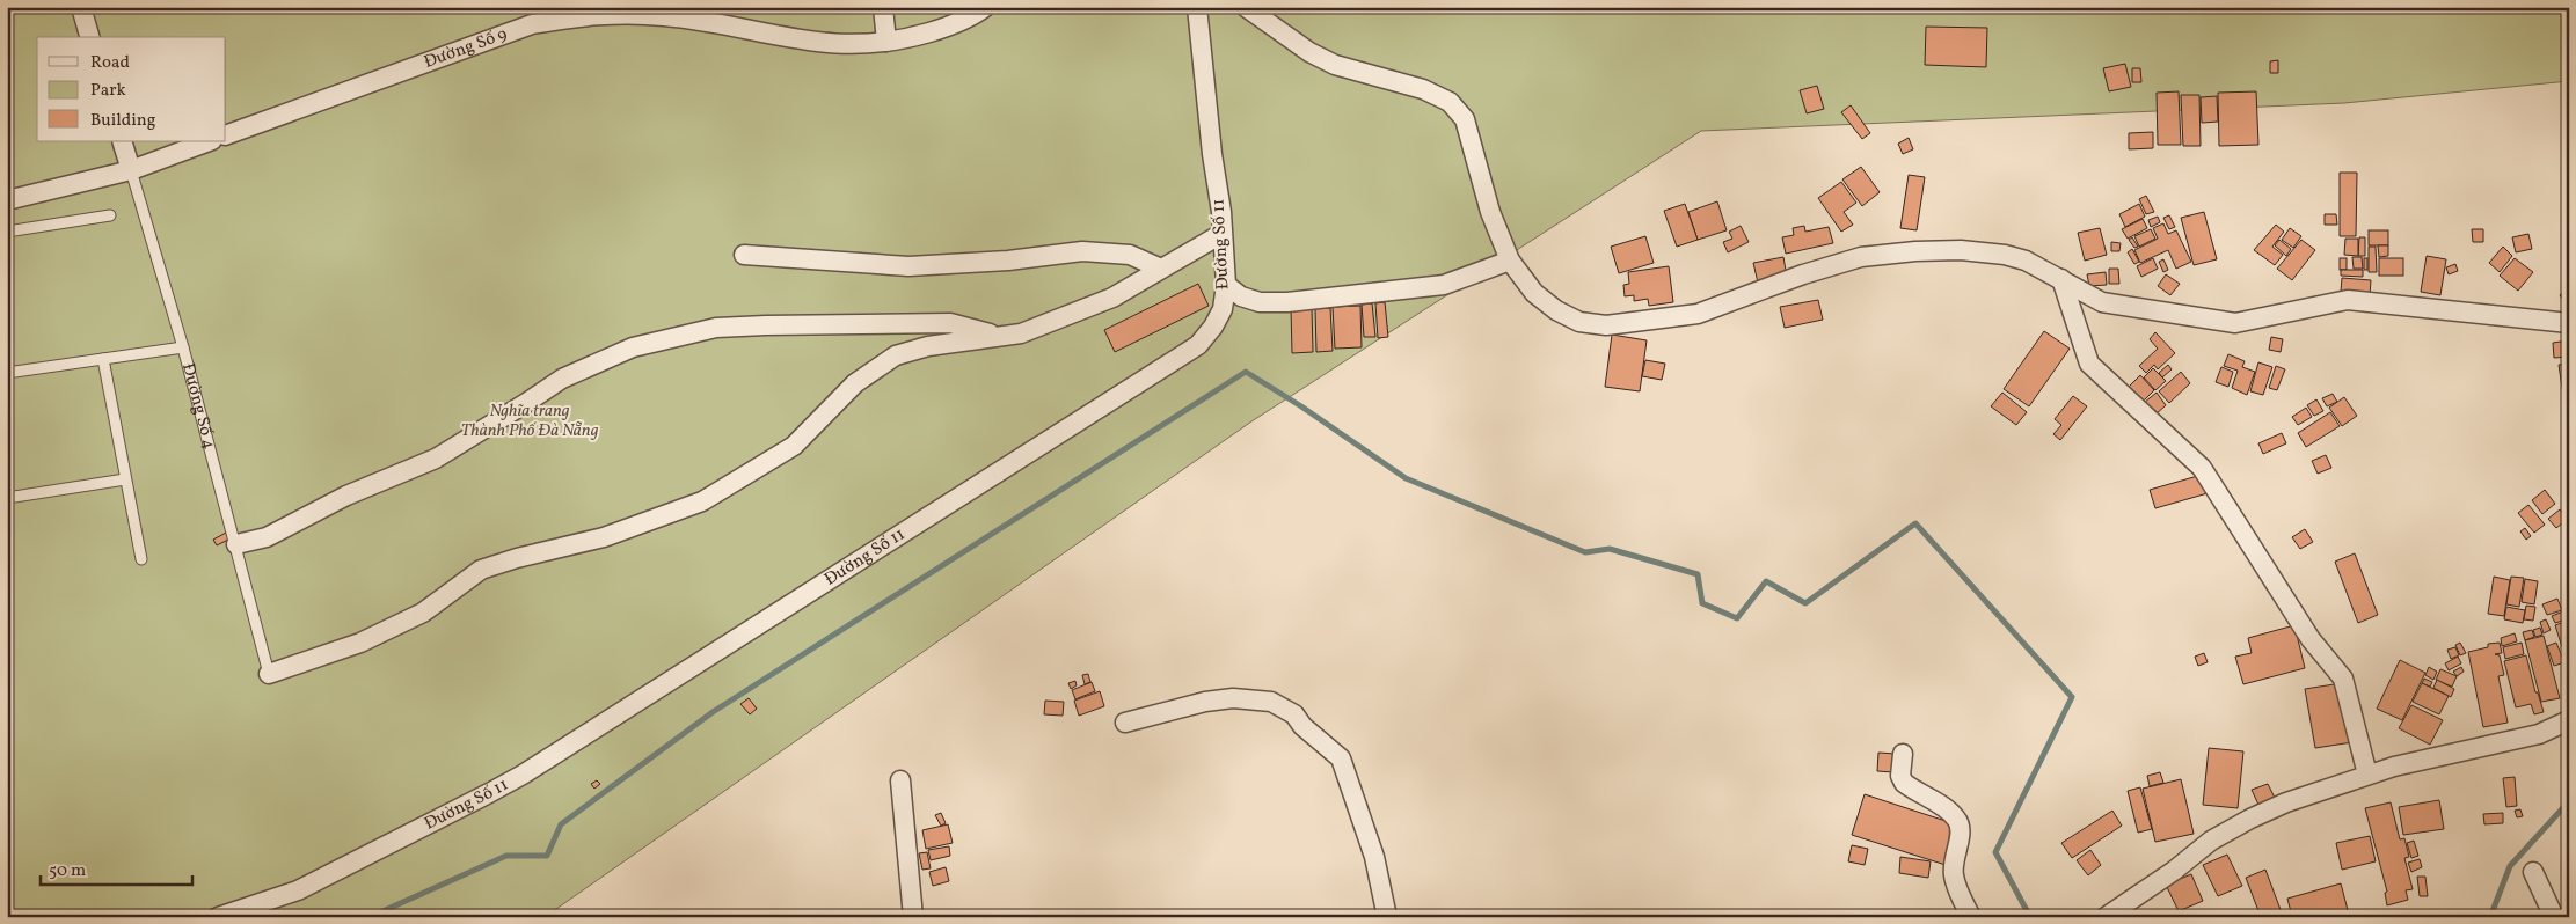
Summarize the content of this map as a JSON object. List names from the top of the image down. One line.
{"streets":{"street":["Đường Số 9","Đường Số 11","Đường Số 4"]},"parks":["Nghĩa trang Thành Phố Đà Nẵng"],"legend":["Road","Park","Building"],"scale_bar":"50 m"}
